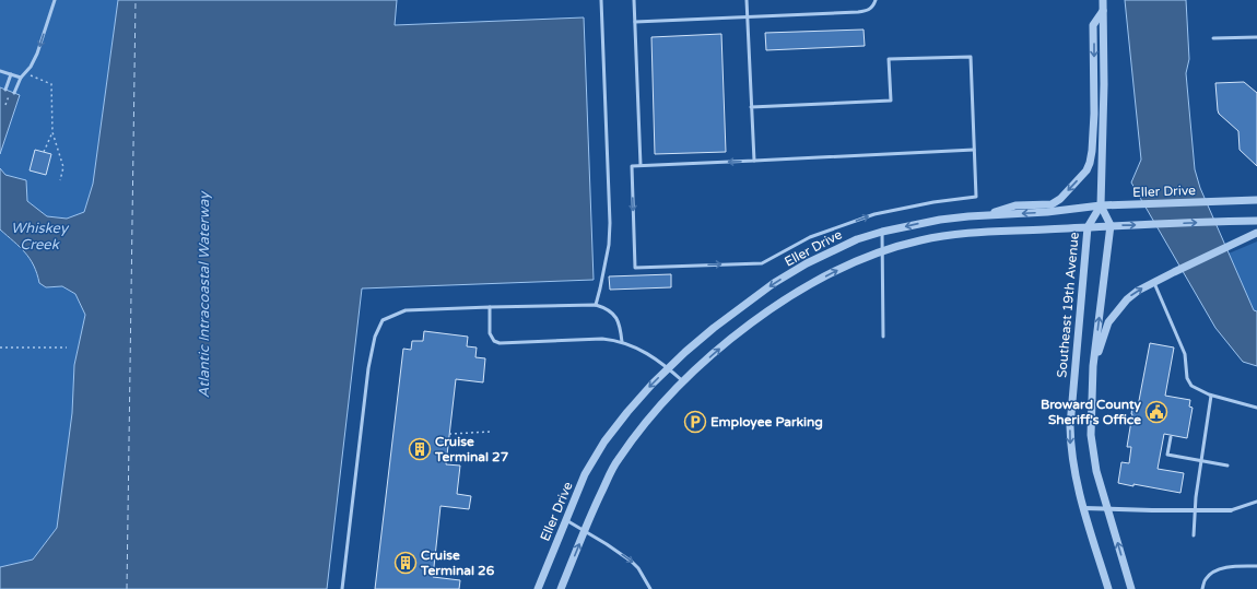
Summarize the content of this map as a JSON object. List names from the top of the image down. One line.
{"streets":{"street":["Eller Drive","Southeast 19th Avenue"]},"crossings":[["Eller Drive","Southeast 19th Avenue"]],"water":["Whiskey Creek","Atlantic Intracoastal Waterway"],"places":{"public building":["Broward County Sheriff's Office"],"parking":["Employee Parking"],"building":["Cruise Terminal 27","Cruise Terminal 26"]}}
